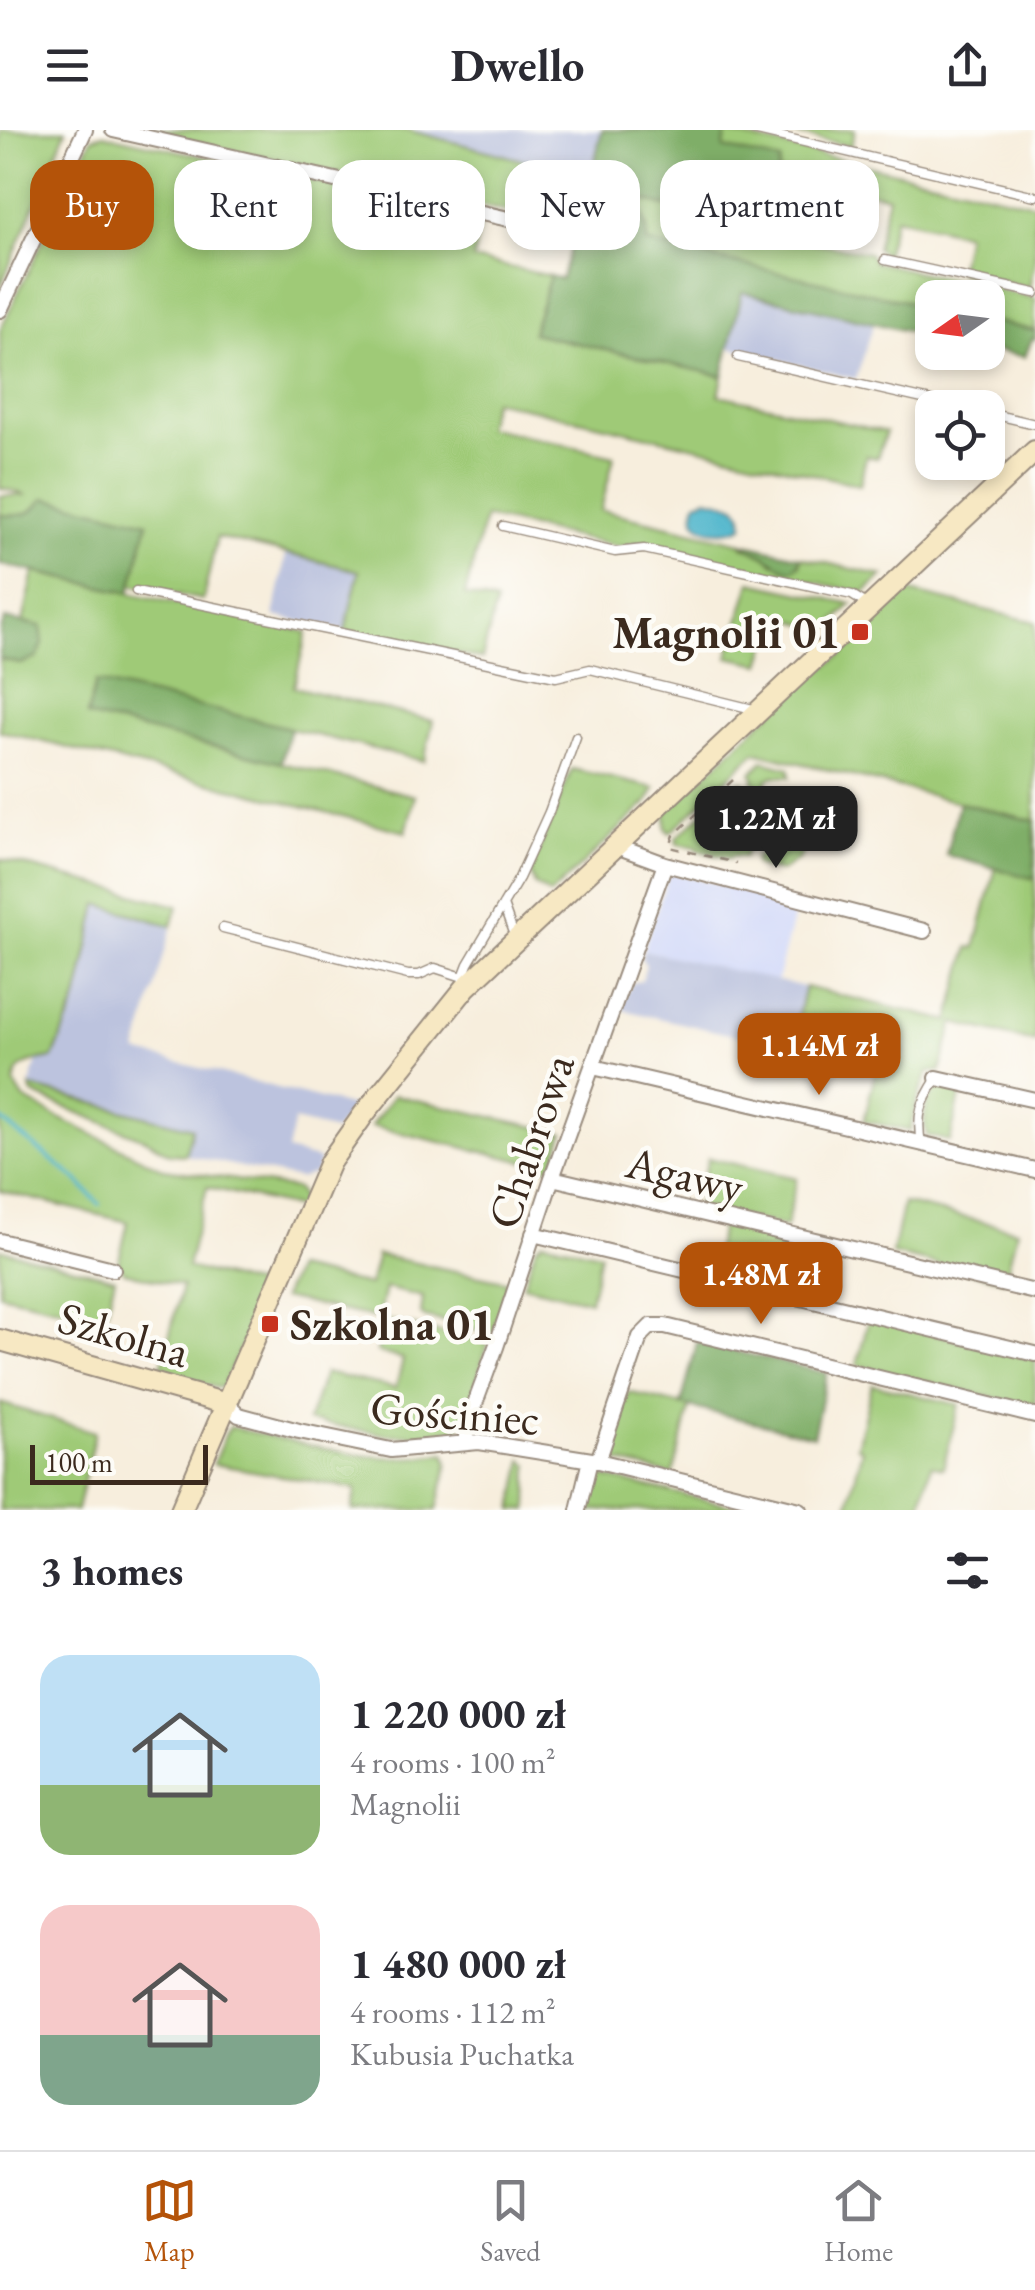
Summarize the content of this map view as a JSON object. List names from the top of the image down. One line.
{"streets":{"street":["Chabrowa","Agawy","Szkolna","Gościniec"]},"crossings":[["Chabrowa","Agawy"],["Chabrowa","Gościniec"],["Szkolna","Gościniec"]],"places":{"transit":["Magnolii 01","Szkolna 01"]},"scale_bar":"100 m","north":"left","page":{"header":"Dwello","chip":["Buy","Rent","Filters","New","Apartment"],"price":["1.22M zł","1.14M zł","1.48M zł"],"scale":"100 m","heading":"3 homes","list":[{"name":"1 220 000 zł","note":"4 rooms · 100 m² · Magnolii"},{"name":"1 480 000 zł","note":"4 rooms · 112 m² · Kubusia Puchatka"}],"tabs":["Map","Saved","Home"]}}
